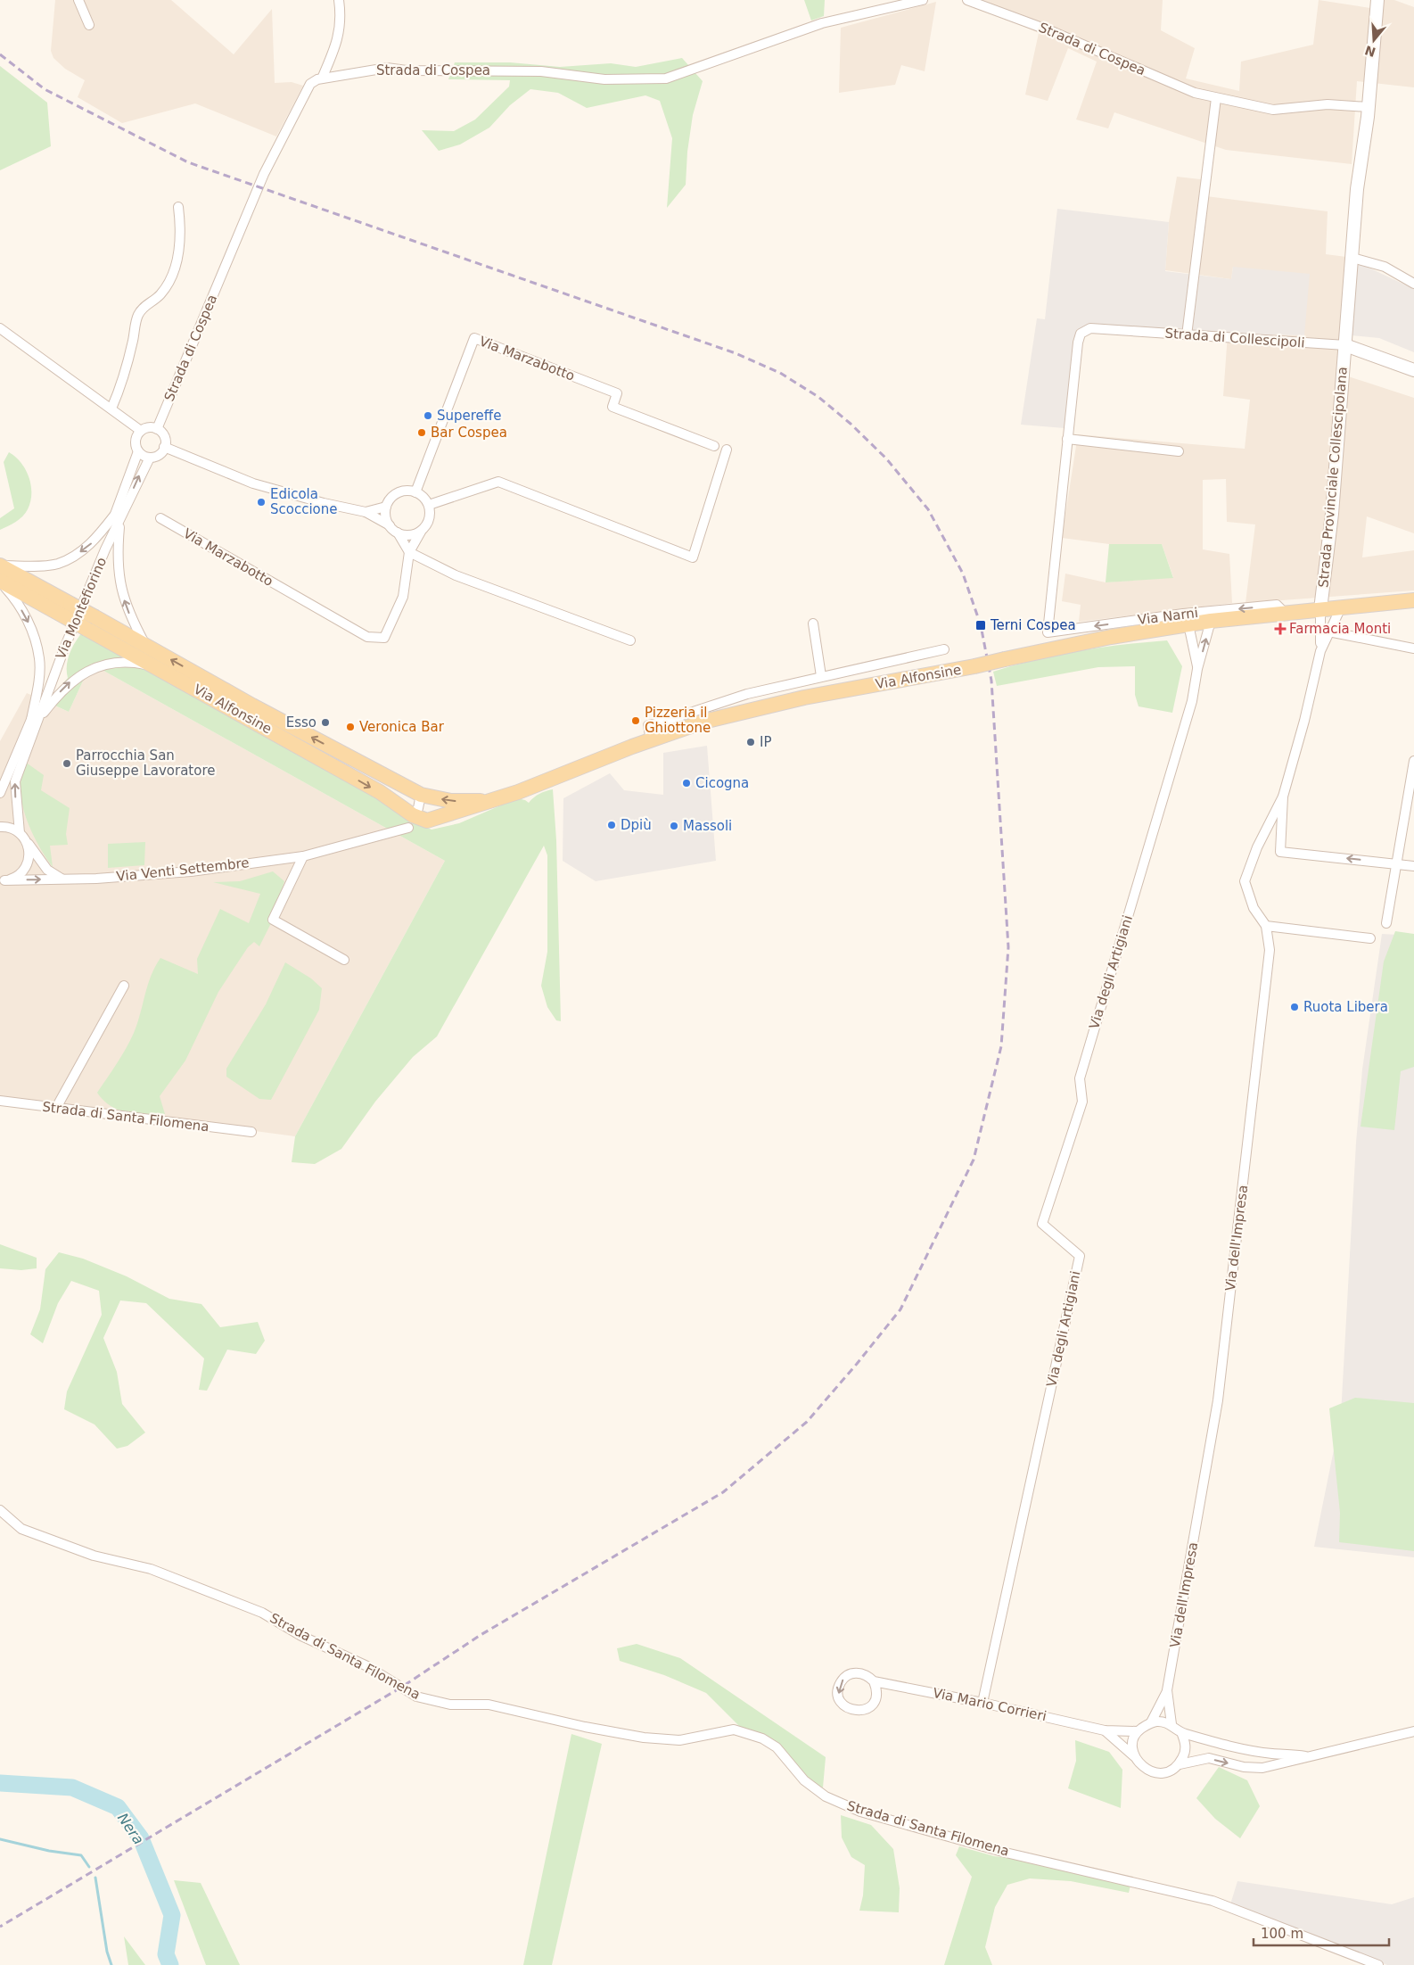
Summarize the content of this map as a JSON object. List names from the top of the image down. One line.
{"streets":{"main road":["Via Narni","Via Alfonsine"],"street":["Strada di Cospea","Strada di Collescipoli","Via Marzabotto","Strada Provinciale Collescipolana","Via Montefiorino","Via Venti Settembre","Via degli Artigiani","Strada di Santa Filomena","Via dell'Impresa","Via Mario Corrieri"]},"crossings":[["Strada di Cospea","Via Montefiorino"],["Strada di Collescipoli","Strada Provinciale Collescipolana"],["Strada di Collescipoli","Via Narni"],["Strada Provinciale Collescipolana","Via Narni"],["Via Narni","Via Alfonsine"],["Via Narni","Via degli Artigiani"],["Via Alfonsine","Via Venti Settembre"],["Via Alfonsine","Via degli Artigiani"],["Via degli Artigiani","Via Mario Corrieri"],["Via dell'Impresa","Via Mario Corrieri"]],"water":["Nera"],"places":{"other":["Supereffe","Bar Cospea","Edicola Scoccione","Pizzeria il Ghiottone","Esso","Veronica Bar","IP","Parrocchia San Giuseppe Lavoratore","Cicogna","Dpiù","Massoli","Ruota Libera"],"transit":["Terni Cospea"],"health":["Farmacia Monti"]},"scale_bar":"100 m","north":"bottom"}
